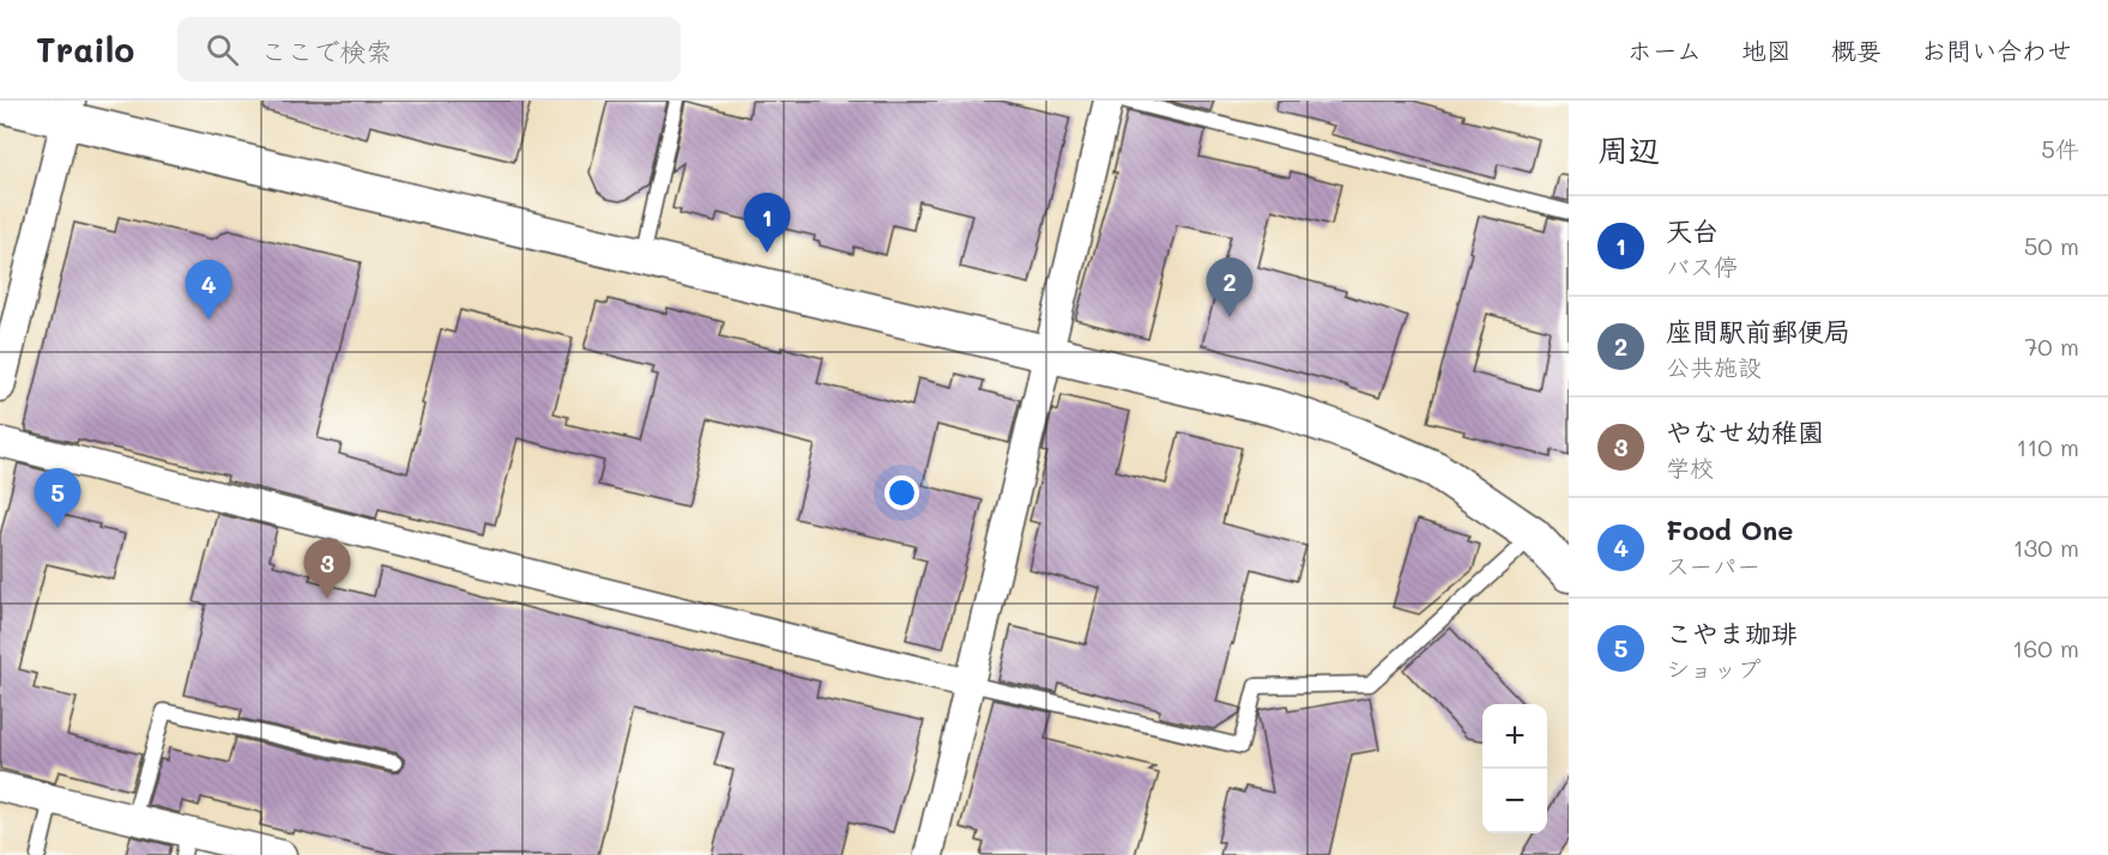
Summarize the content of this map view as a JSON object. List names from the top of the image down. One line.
{"page":{"header":"Trailo","search":"ここで検索","nav":["ホーム","地図","概要","お問い合わせ"],"heading":["周辺","5件"],"pins":["1","2","4","5","3"],"list":[{"mark":"1","name":"天台","note":"バス停","value":"50 m"},{"mark":"2","name":"座間駅前郵便局","note":"公共施設","value":"70 m"},{"mark":"3","name":"やなせ幼稚園","note":"学校","value":"110 m"},{"mark":"4","name":"Food One","note":"スーパー","value":"130 m"},{"mark":"5","name":"こやま珈琲","note":"ショップ","value":"160 m"}],"map_buttons":["+","−"]}}
